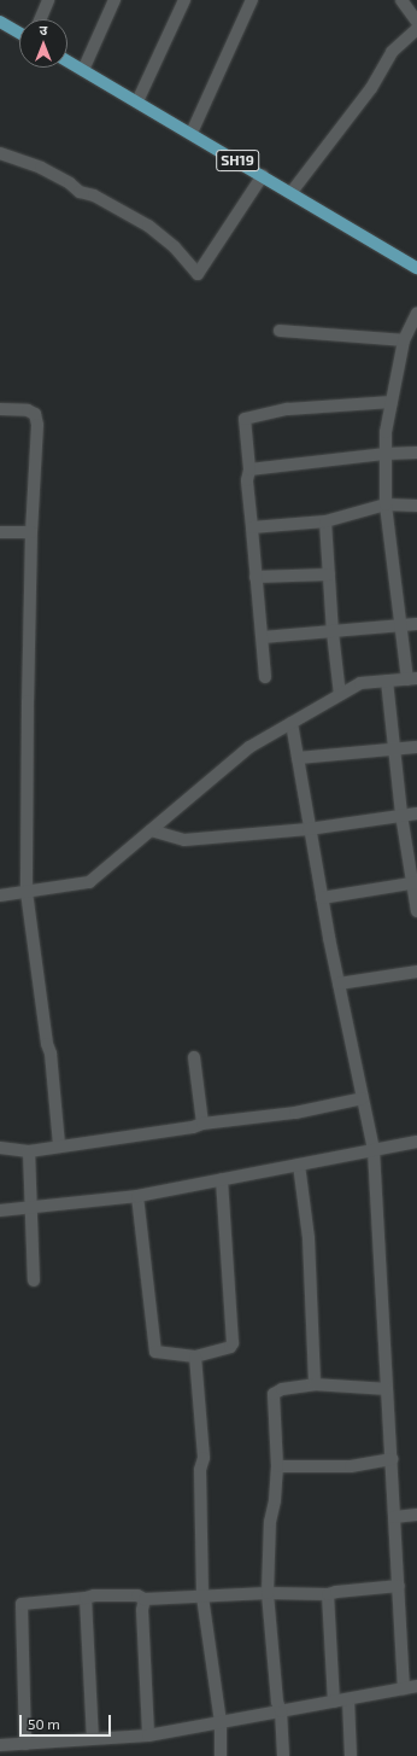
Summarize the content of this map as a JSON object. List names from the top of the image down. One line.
{"streets":{"main road":["SH19"]},"scale_bar":"50 m","north":"top"}
